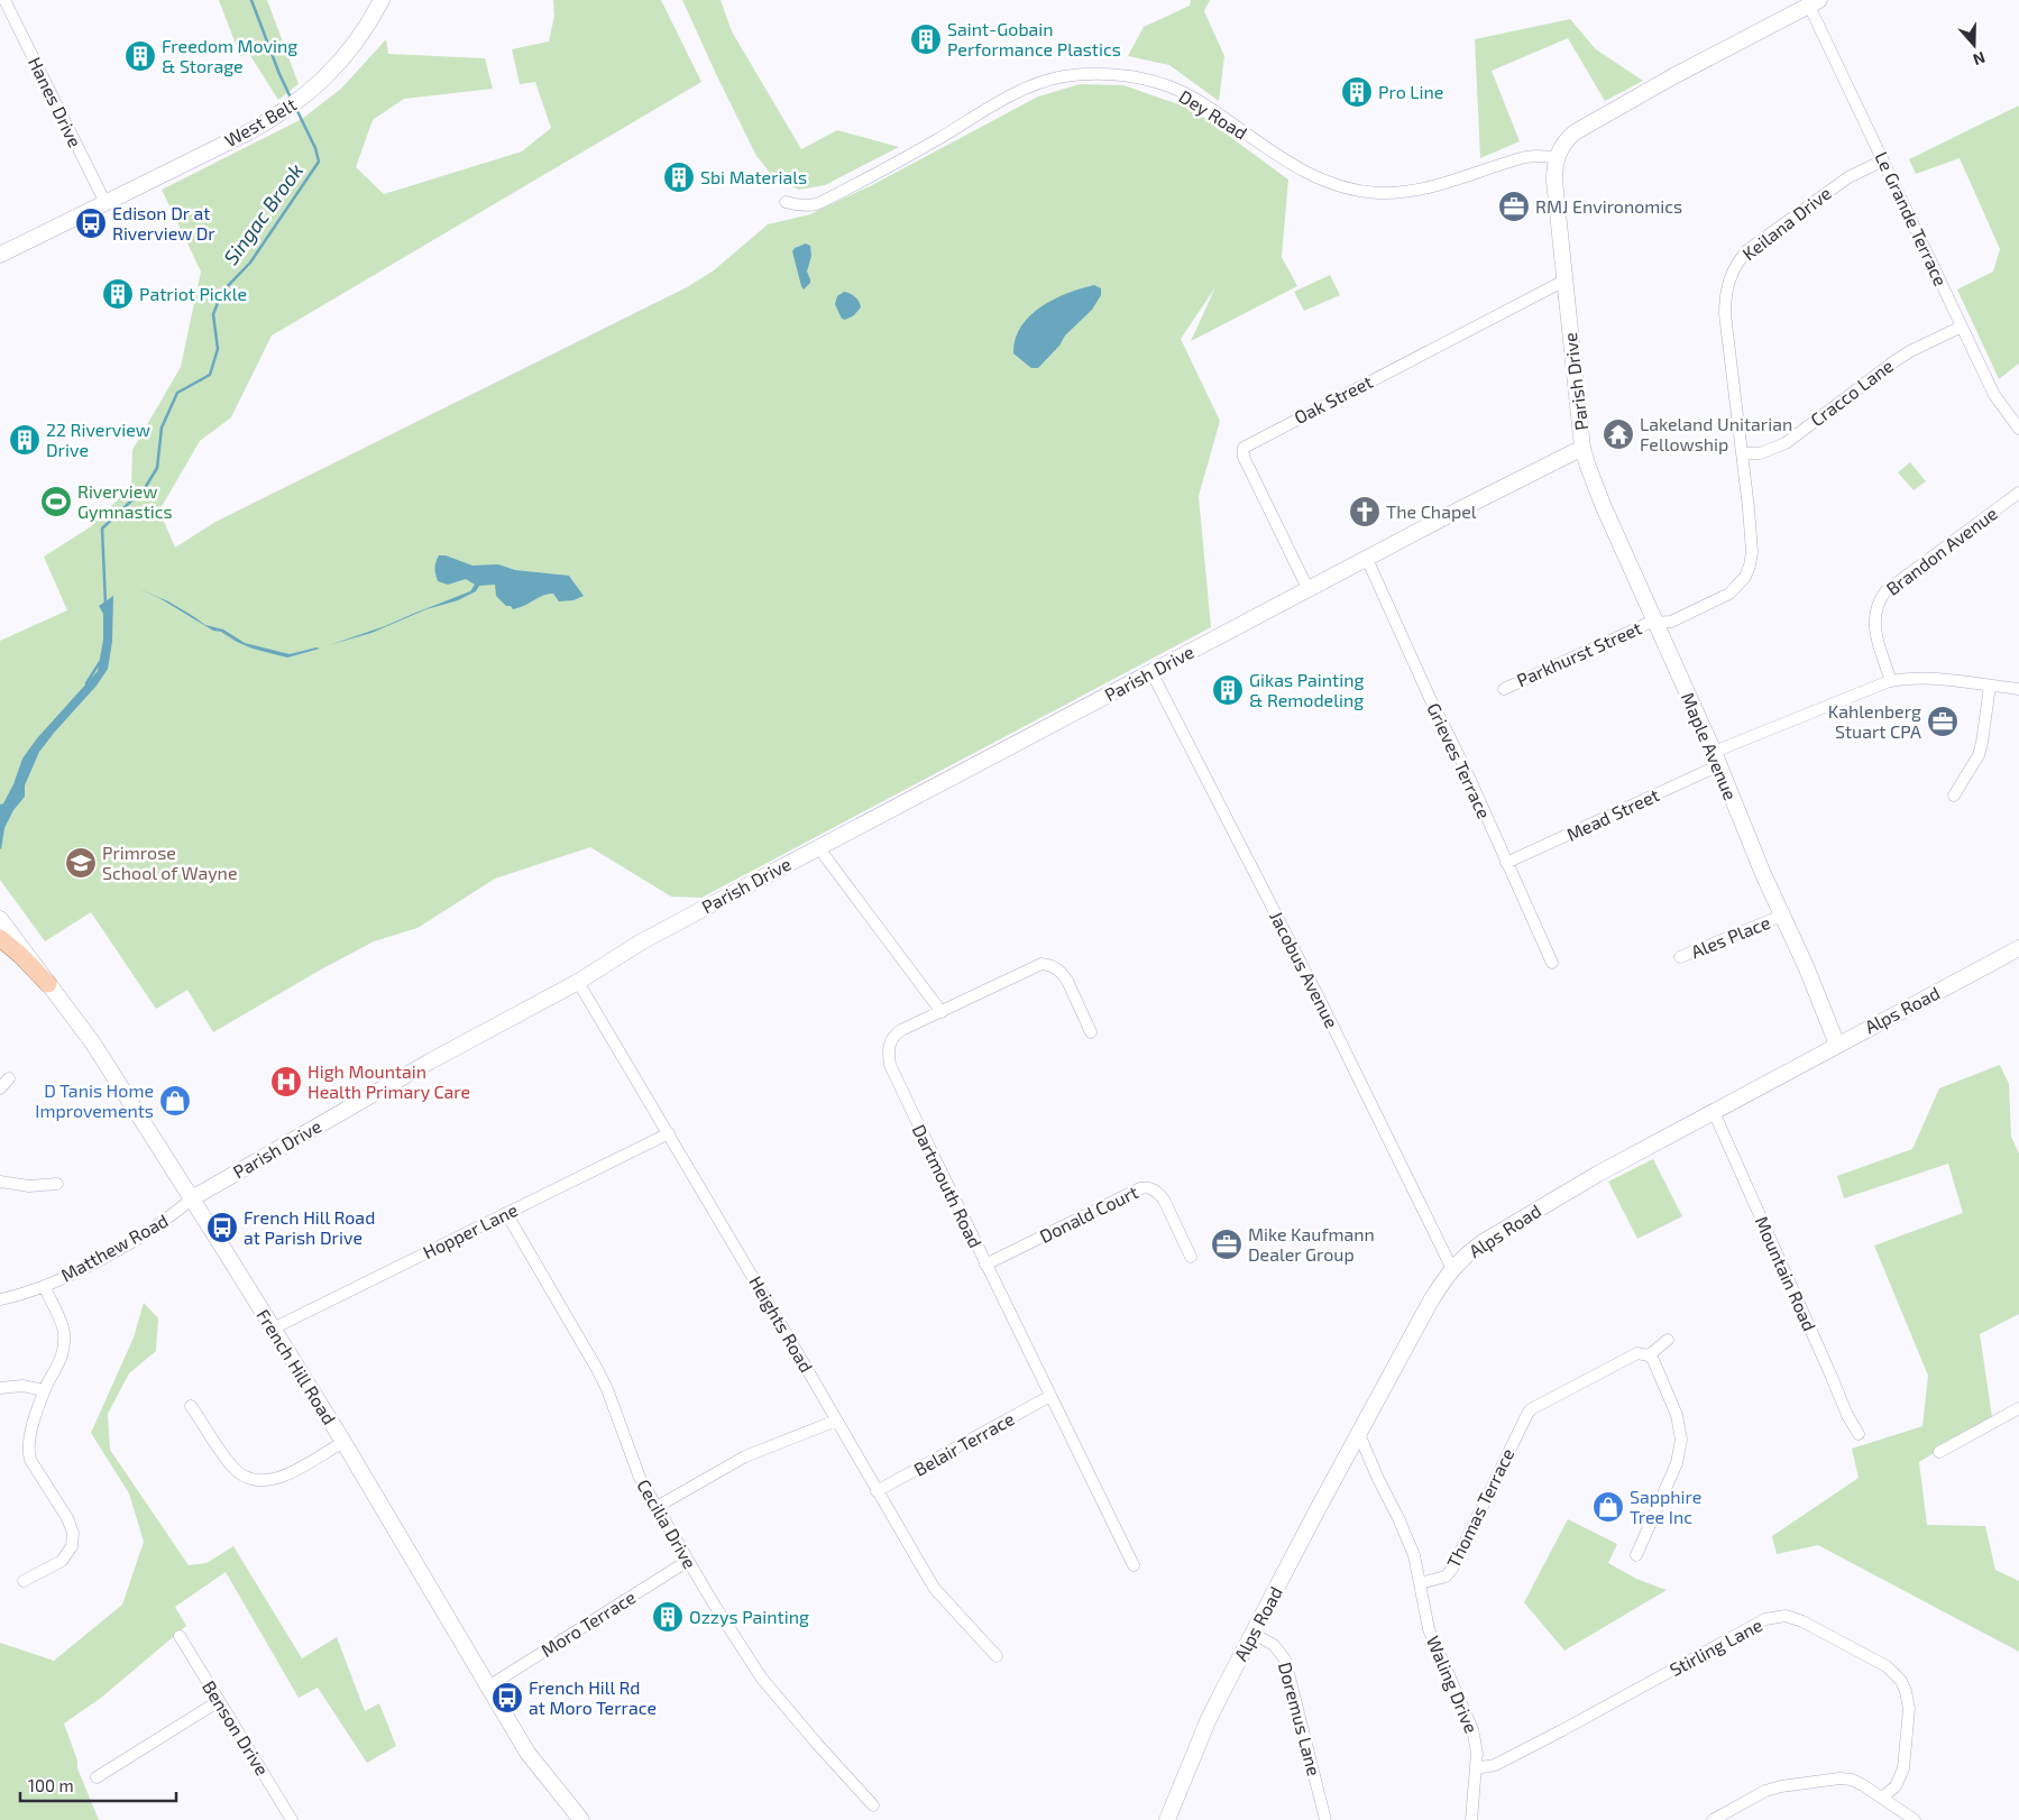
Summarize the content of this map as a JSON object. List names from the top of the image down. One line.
{"streets":{"main road":["West Belt","Parish Drive","Maple Avenue","Alps Road","French Hill Road"],"street":["Hanes Drive","Dey Road","Le Grande Terrace","Keilana Drive","Cracco Lane","Oak Street","Brandon Avenue","Parkhurst Street","Grieves Terrace","Mead Street","Ales Place","Jacobus Avenue","Dartmouth Road","Donald Court","Hopper Lane","Matthew Road","Mountain Road","Heights Road","Belair Terrace","Thomas Terrace","Cecilia Drive","Moro Terrace","Stirling Lane","Waling Drive","Doremus Lane","Benson Drive"]},"crossings":[["Hanes Drive","West Belt"],["Dey Road","Parish Drive"],["Le Grande Terrace","Keilana Drive"],["Le Grande Terrace","Cracco Lane"],["Keilana Drive","Cracco Lane"],["Keilana Drive","Parkhurst Street"],["Keilana Drive","Maple Avenue"],["Parish Drive","Oak Street"],["Parish Drive","Maple Avenue"],["Parish Drive","Grieves Terrace"],["Parish Drive","Jacobus Avenue"],["Parish Drive","Matthew Road"],["Parish Drive","Heights Road"],["Parish Drive","French Hill Road"],["Brandon Avenue","Mead Street"],["Parkhurst Street","Maple Avenue"],["Maple Avenue","Mead Street"],["Maple Avenue","Ales Place"],["Maple Avenue","Alps Road"],["Grieves Terrace","Mead Street"],["Jacobus Avenue","Alps Road"],["Alps Road","Mountain Road"],["Alps Road","Thomas Terrace"],["Alps Road","Doremus Lane"],["Dartmouth Road","Donald Court"],["Dartmouth Road","Belair Terrace"],["Hopper Lane","Heights Road"],["Hopper Lane","French Hill Road"],["Hopper Lane","Cecilia Drive"],["Matthew Road","French Hill Road"],["Heights Road","Belair Terrace"],["French Hill Road","Moro Terrace"],["Thomas Terrace","Waling Drive"],["Cecilia Drive","Moro Terrace"],["Stirling Lane","Waling Drive"]],"water":["Singac Brook"],"places":{"building":["Saint-Gobain Performance Plastics","Freedom Moving & Storage","Pro Line","Sbi Materials","Patriot Pickle","22 Riverview Drive","Gikas Painting & Remodeling","Ozzys Painting"],"office":["RMJ Environomics","Kahlenberg Stuart CPA","Mike Kaufmann Dealer Group"],"bus stop":["Edison Dr at Riverview Dr","French Hill Road at Parish Drive","French Hill Rd at Moro Terrace"],"temple":["Lakeland Unitarian Fellowship"],"sports":["Riverview Gymnastics"],"church":["The Chapel"],"school or university":["Primrose School of Wayne"],"hospital":["High Mountain Health Primary Care"],"shop":["D Tanis Home Improvements","Sapphire Tree Inc"]},"scale_bar":"100 m","north":"bottom"}
